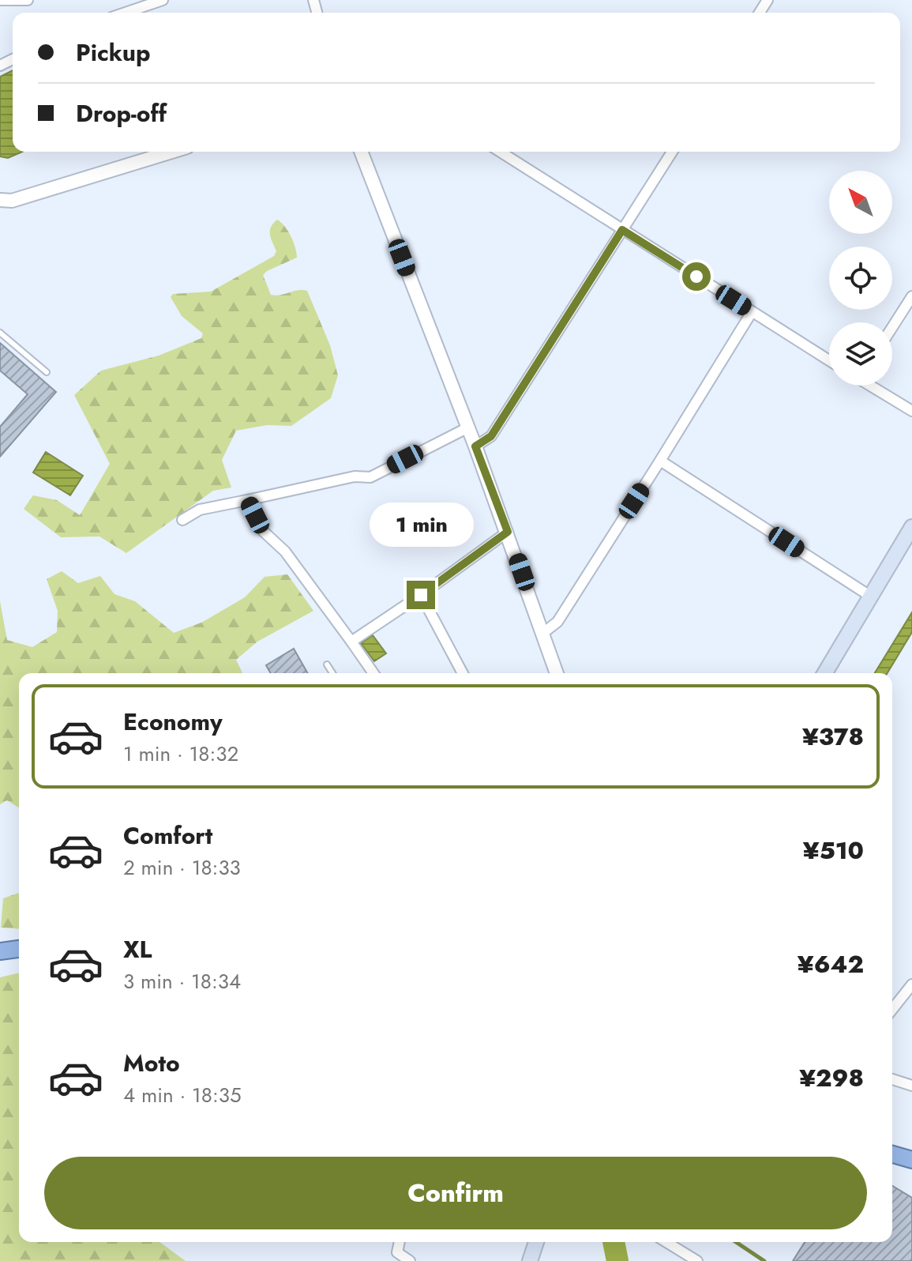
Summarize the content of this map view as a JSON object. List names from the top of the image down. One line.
{"north":"top left","page":{"banner":["Pickup","Drop-off"],"bubble":"1 min","list":[{"name":"Economy","note":"1 min · 18:32","value":"¥378"},{"name":"Comfort","note":"2 min · 18:33","value":"¥510"},{"name":"XL","note":"3 min · 18:34","value":"¥642"},{"name":"Moto","note":"4 min · 18:35","value":"¥298"}],"buttons":"Confirm"}}
